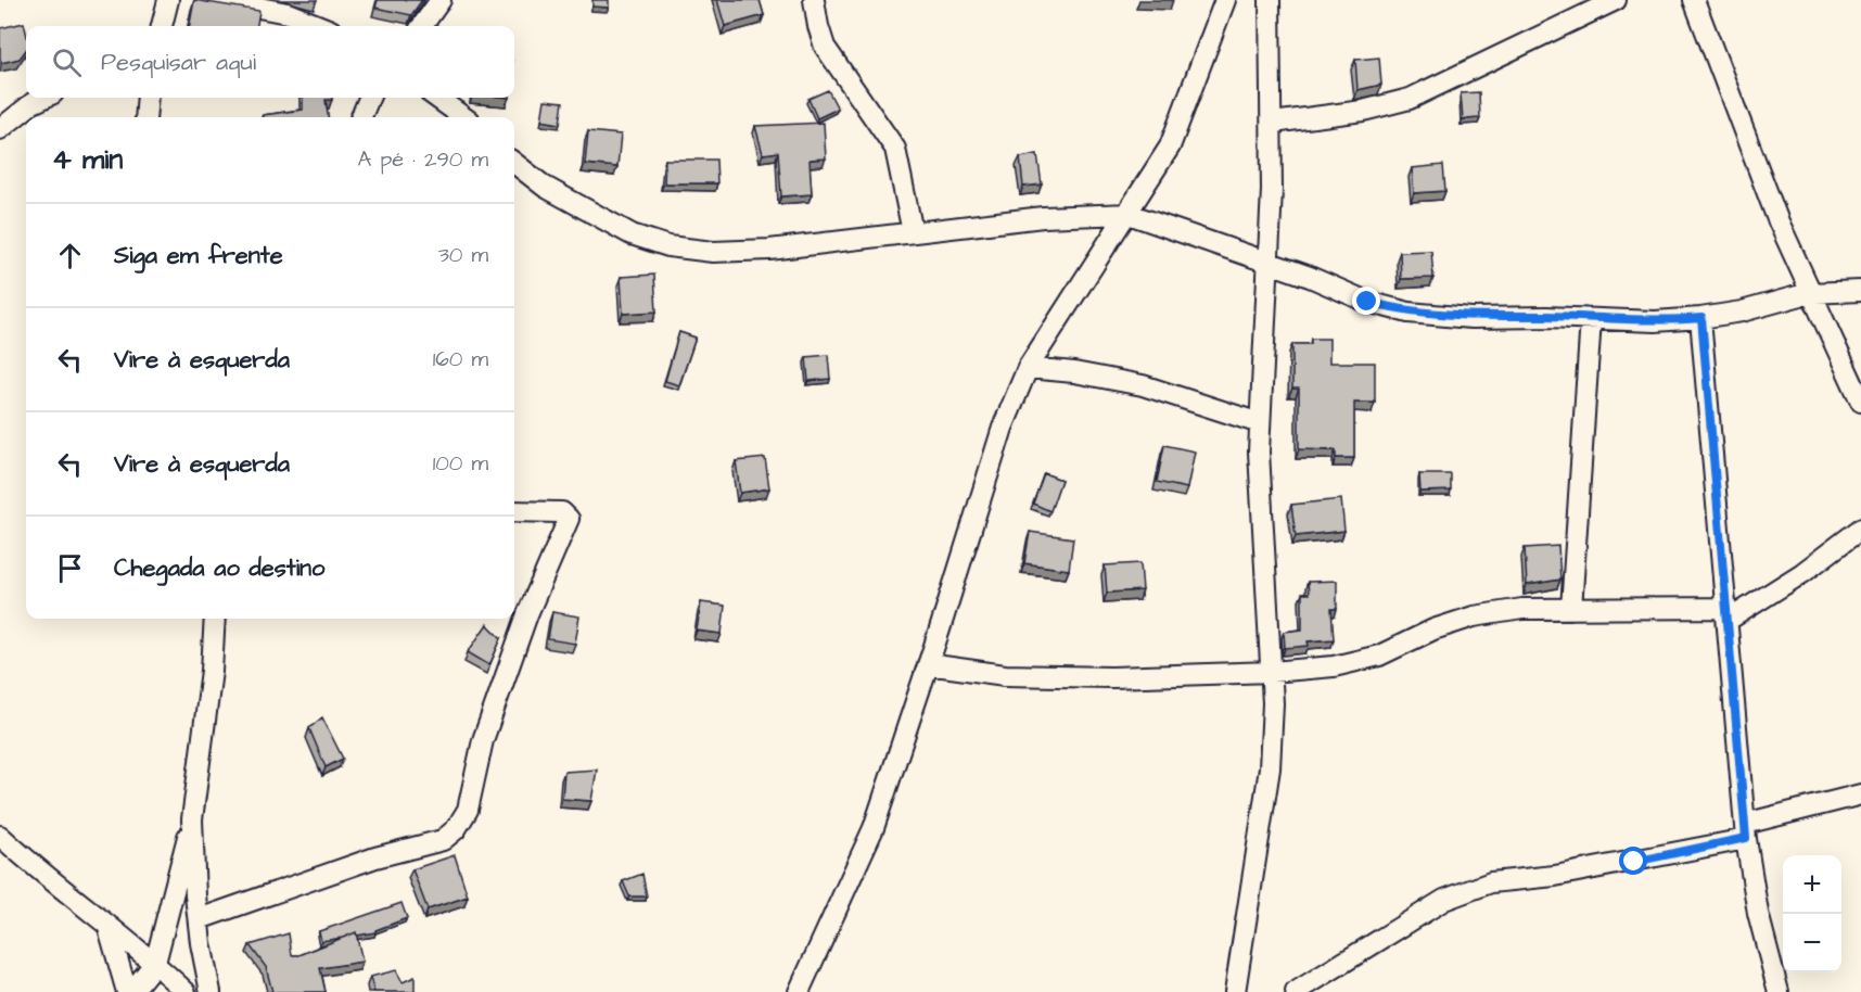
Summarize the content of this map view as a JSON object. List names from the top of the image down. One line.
{"page":{"search":"Pesquisar aqui","heading":["4 min","A pé · 290 m"],"list":[["Siga em frente","30 m"],["Vire à esquerda","160 m"],["Vire à esquerda","100 m"],"Chegada ao destino"],"map_buttons":["+","−"]}}
